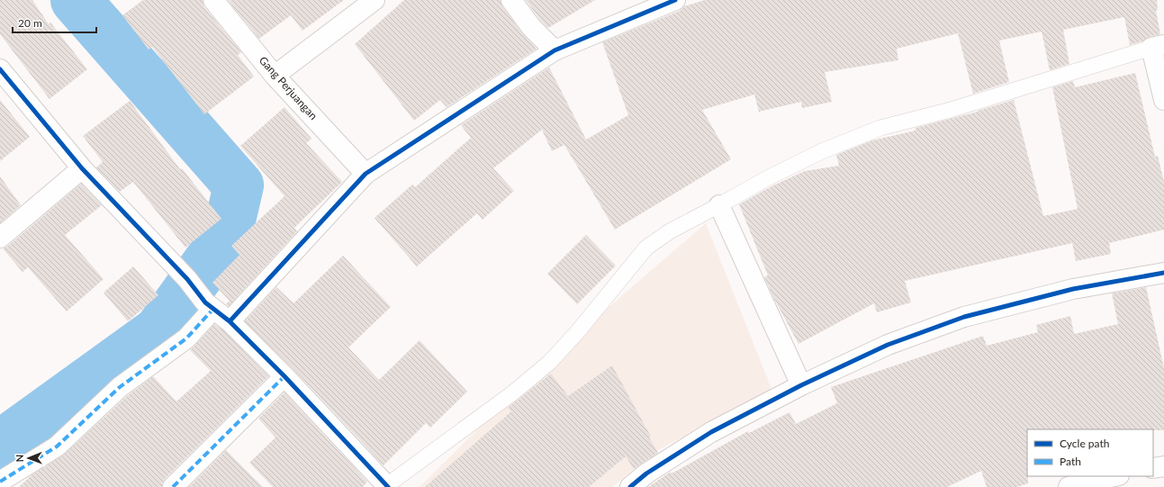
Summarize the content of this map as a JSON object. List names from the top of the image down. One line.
{"streets":{"street":["Gang Perjuangan"]},"legend":["Cycle path","Path"],"scale_bar":"20 m","north":"left"}
